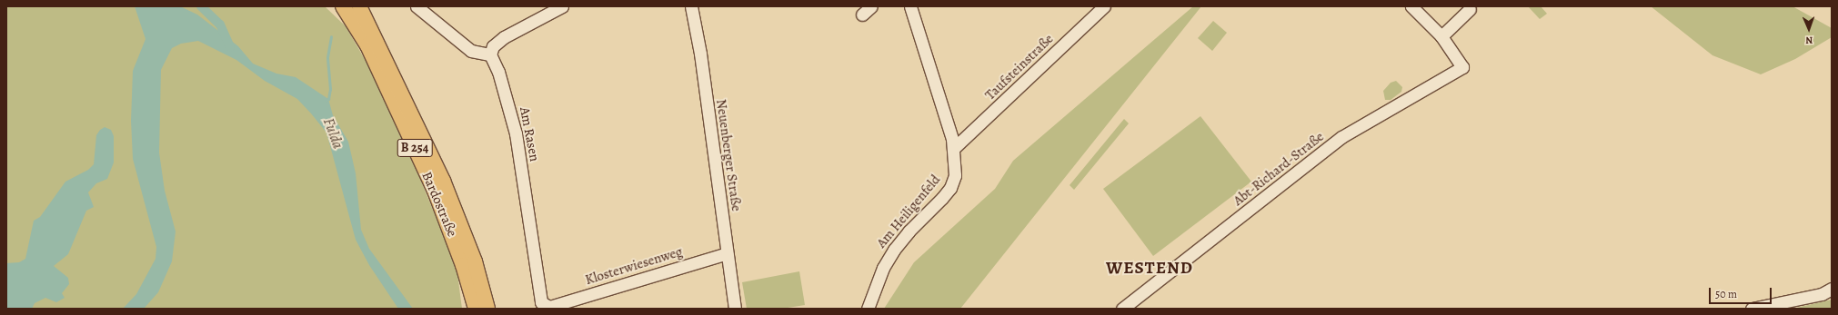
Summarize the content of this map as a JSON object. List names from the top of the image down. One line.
{"streets":{"main road":["B 254","Bardostraße"],"street":["Taufsteinstraße","Am Rasen","Neuenberger Straße","Abt-Richard-Straße","Am Heiligenfeld","Klosterwiesenweg"]},"crossings":[["Taufsteinstraße","Am Heiligenfeld"],["Am Rasen","Klosterwiesenweg"],["Neuenberger Straße","Klosterwiesenweg"]],"districts":["WESTEND"],"water":["Fulda"],"scale_bar":"50 m","north":"bottom"}
